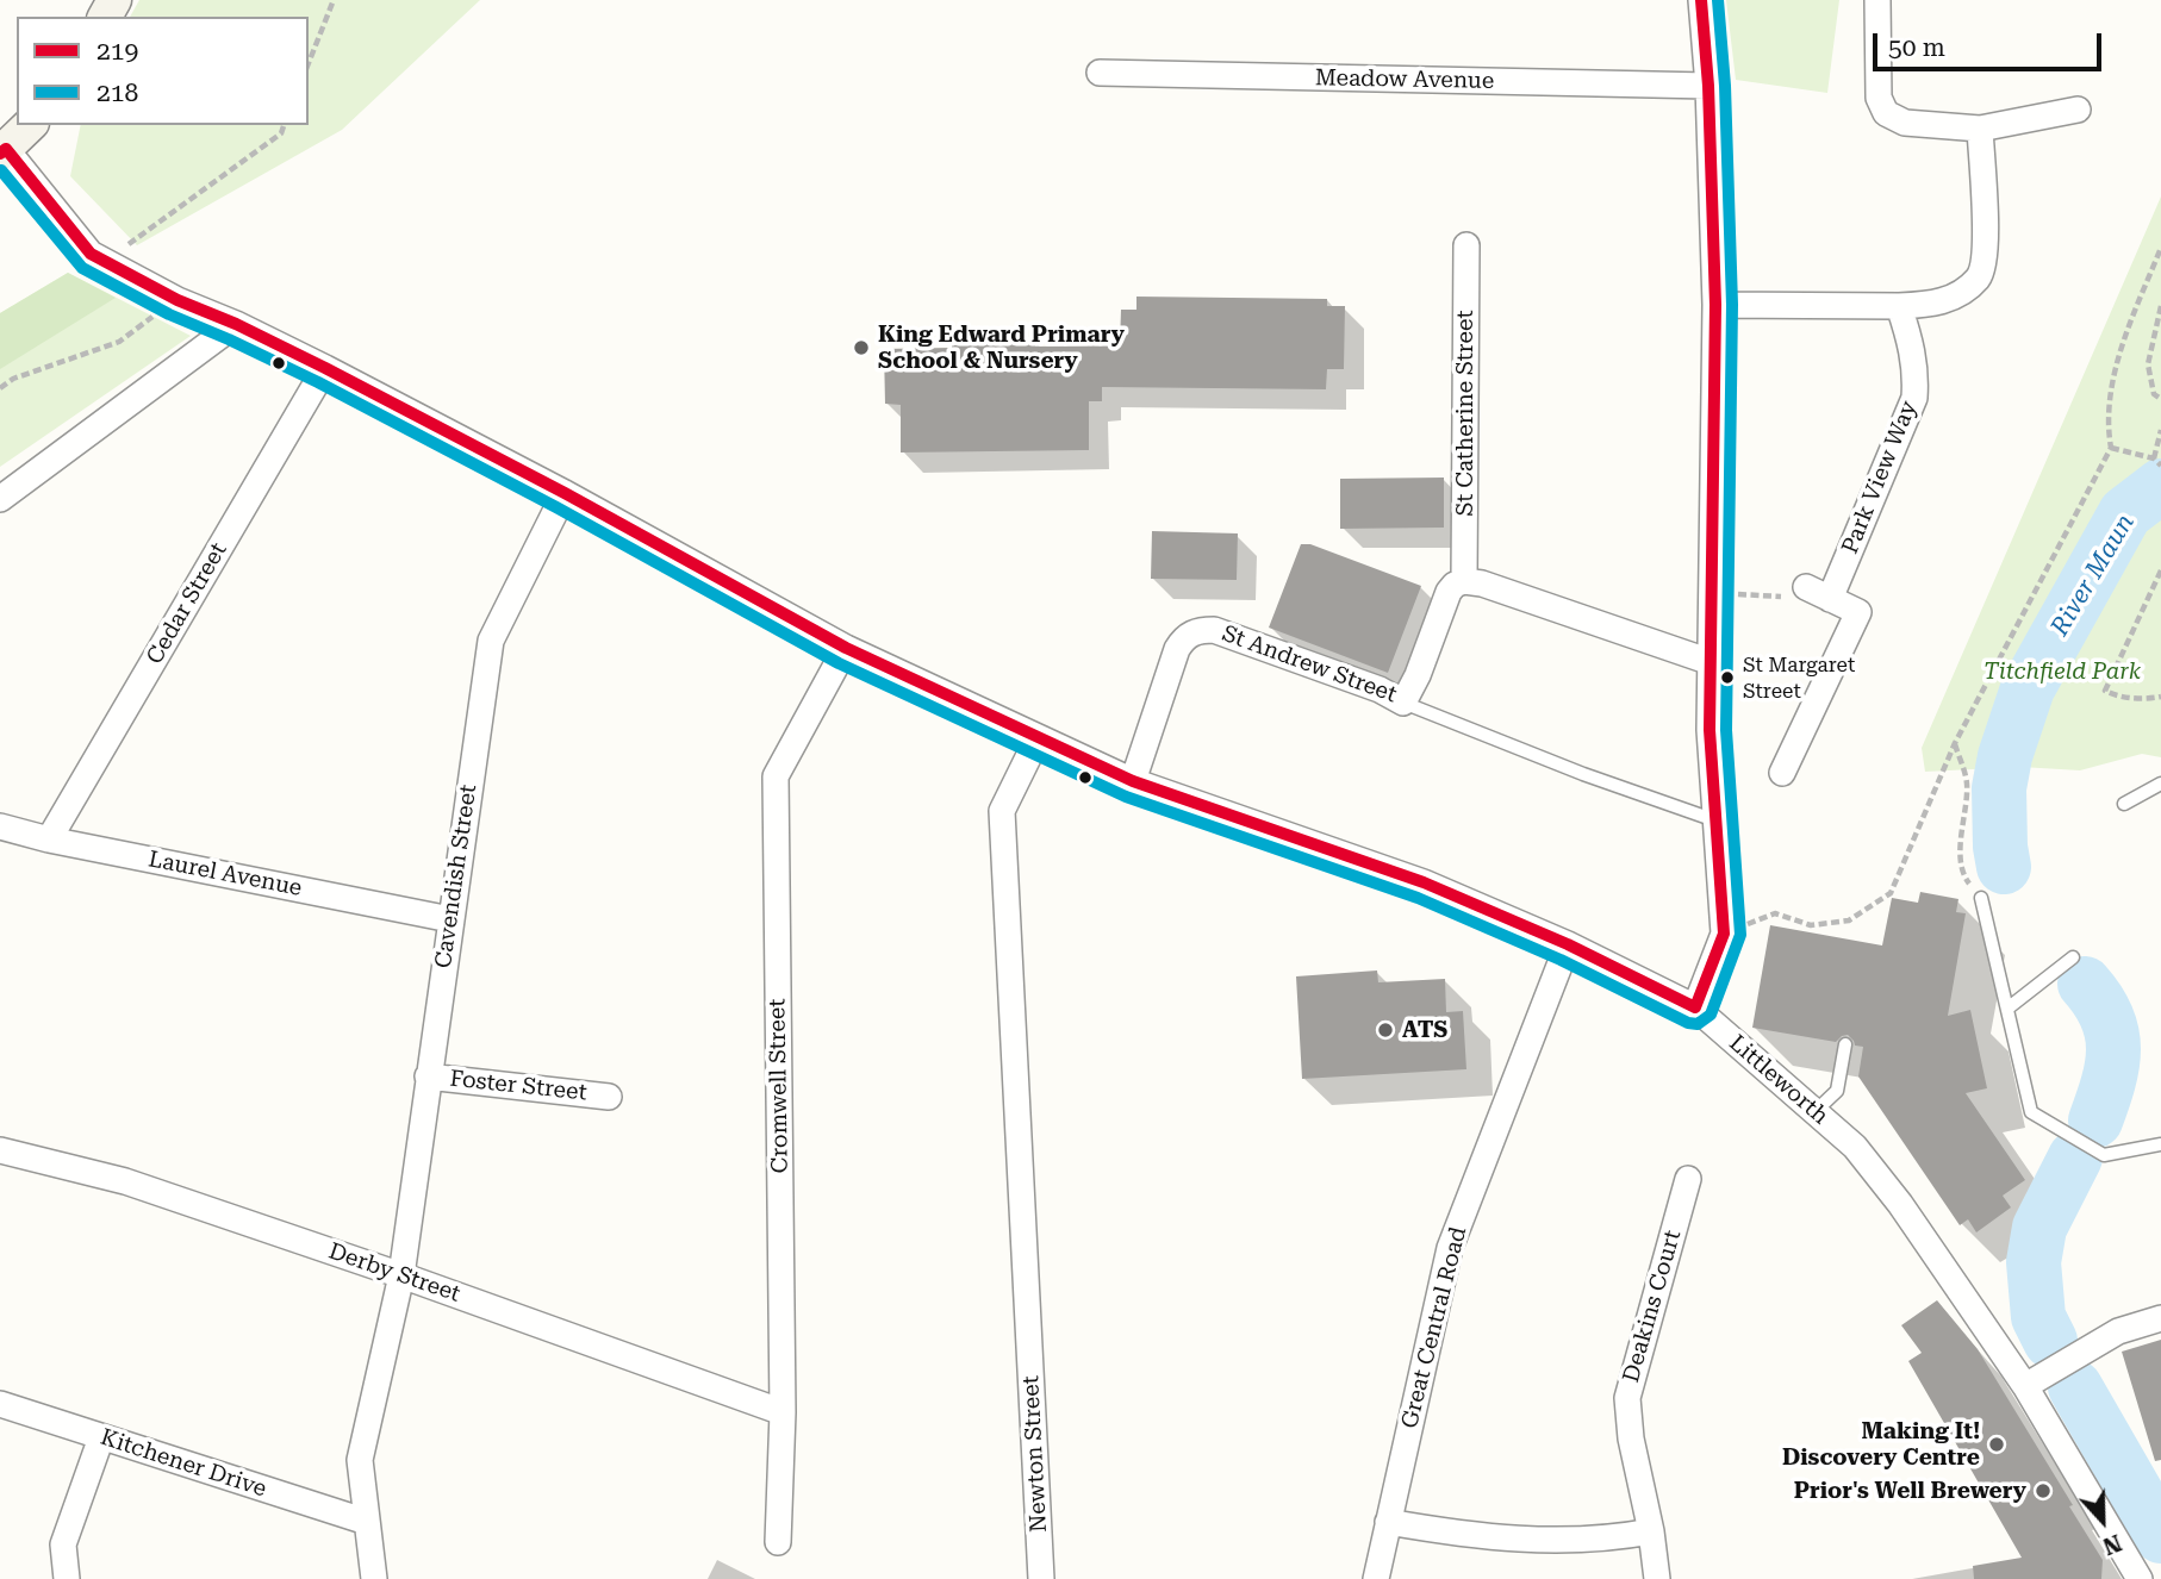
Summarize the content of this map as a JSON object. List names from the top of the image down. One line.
{"streets":{"street":["Meadow Avenue","St Catherine Street","Park View Way","Cedar Street","St Andrew Street","Laurel Avenue","Cavendish Street","Littleworth","Foster Street","Cromwell Street","Derby Street","Deakins Court","Great Central Road","Newton Street","Kitchener Drive"]},"crossings":[["St Catherine Street","St Andrew Street"],["Cedar Street","Laurel Avenue"],["Cedar Street","Littleworth"],["St Andrew Street","Littleworth"],["Laurel Avenue","Cavendish Street"],["Cavendish Street","Littleworth"],["Cavendish Street","Foster Street"],["Cavendish Street","Derby Street"],["Cavendish Street","Kitchener Drive"],["Littleworth","Cromwell Street"],["Littleworth","Great Central Road"],["Littleworth","Newton Street"],["Cromwell Street","Derby Street"]],"water":["River Maun"],"parks":["Titchfield Park"],"places":["King Edward Primary School & Nursery","St Margaret Street","ATS","Making It! Discovery Centre","Prior's Well Brewery"],"lines":["transit line 219","transit line 218"],"legend":["219","218"],"scale_bar":"50 m","north":"bottom"}
